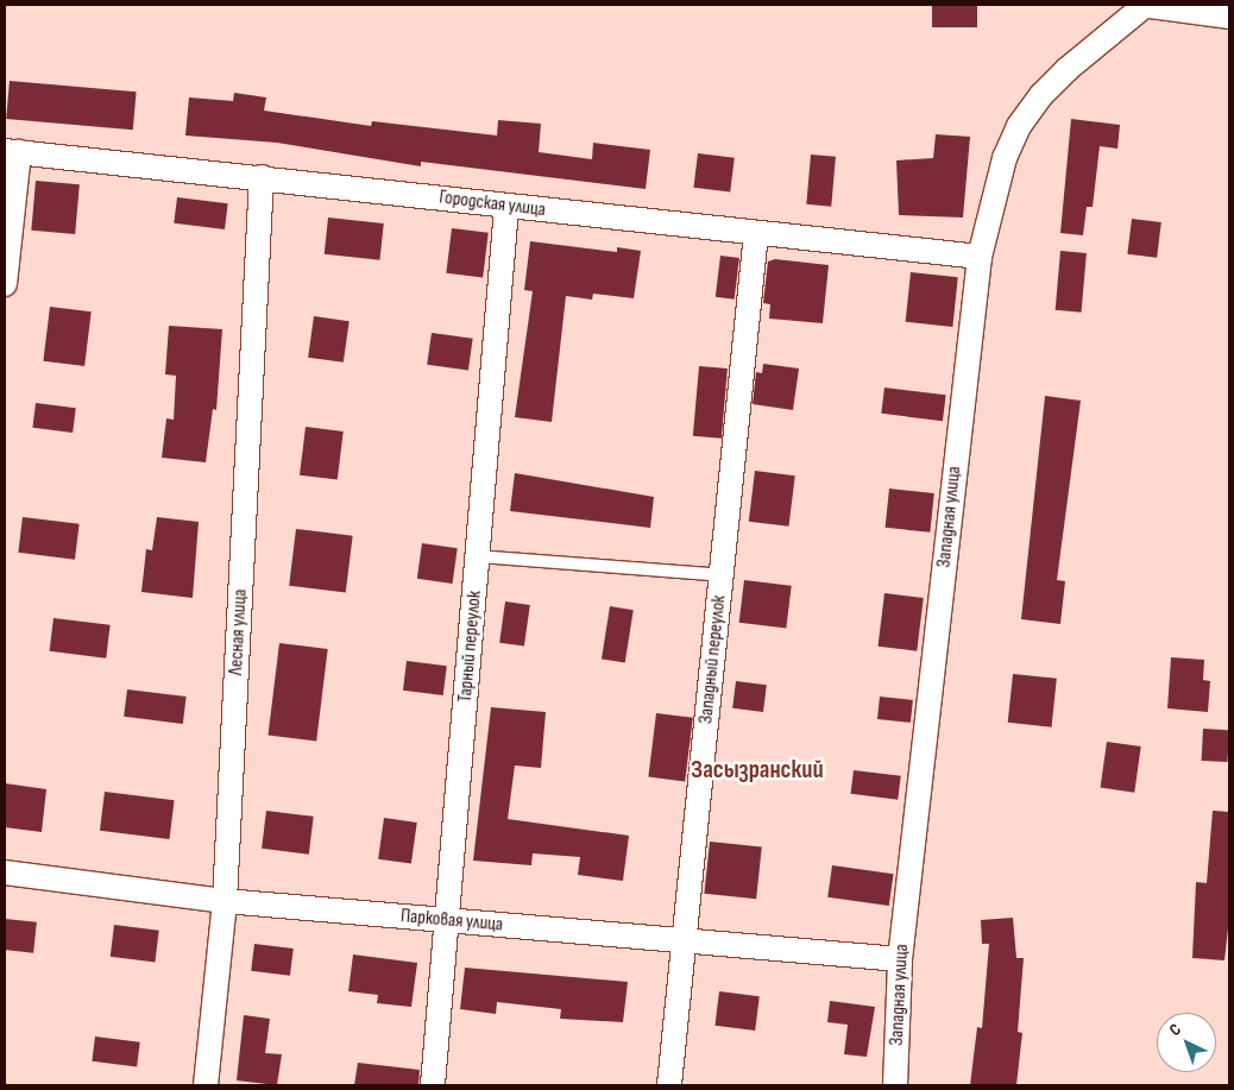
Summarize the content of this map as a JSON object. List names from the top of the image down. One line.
{"streets":{"street":["Городская улица","Западная улица","Лесная улица","Тарный переулок","Западный переулок","Парковая улица"]},"crossings":[["Городская улица","Западная улица"],["Городская улица","Лесная улица"],["Городская улица","Тарный переулок"],["Городская улица","Западный переулок"],["Западная улица","Парковая улица"],["Лесная улица","Парковая улица"],["Тарный переулок","Парковая улица"],["Западный переулок","Парковая улица"]],"districts":["Засызранский"],"north":"top left"}
